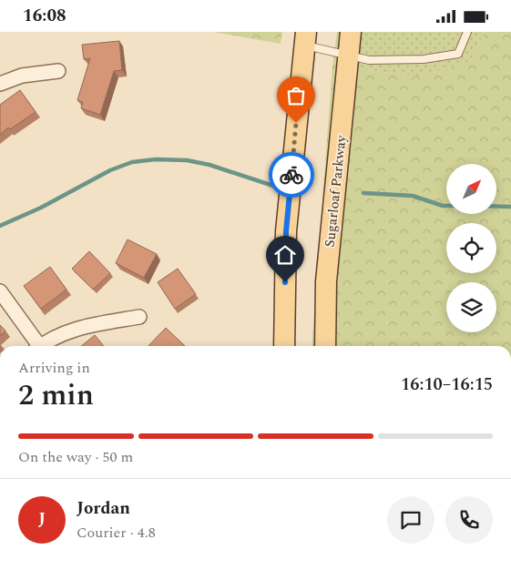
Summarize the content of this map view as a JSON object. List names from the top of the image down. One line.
{"streets":{"main road":["Sugarloaf Parkway"]},"north":"top right","page":{"status":"16:08","heading":["2 min","Arriving in","16:10–16:15"],"panel":["Jordan","Courier · 4.8"],"bar":"On the way · 50 m","round":"J"}}
